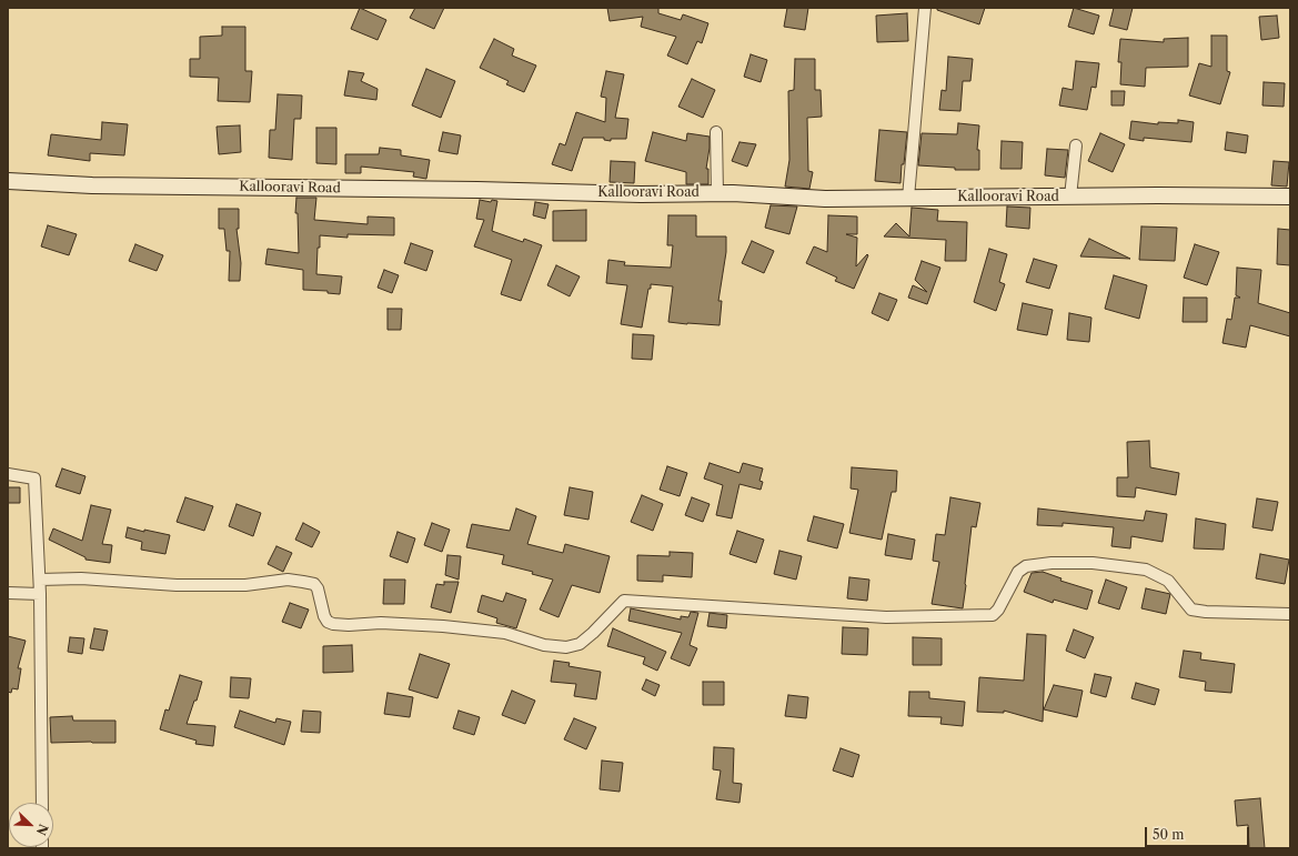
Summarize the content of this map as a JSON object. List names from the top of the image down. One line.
{"streets":{"main road":["Kallooravi Road"]},"scale_bar":"50 m","north":"bottom right"}
